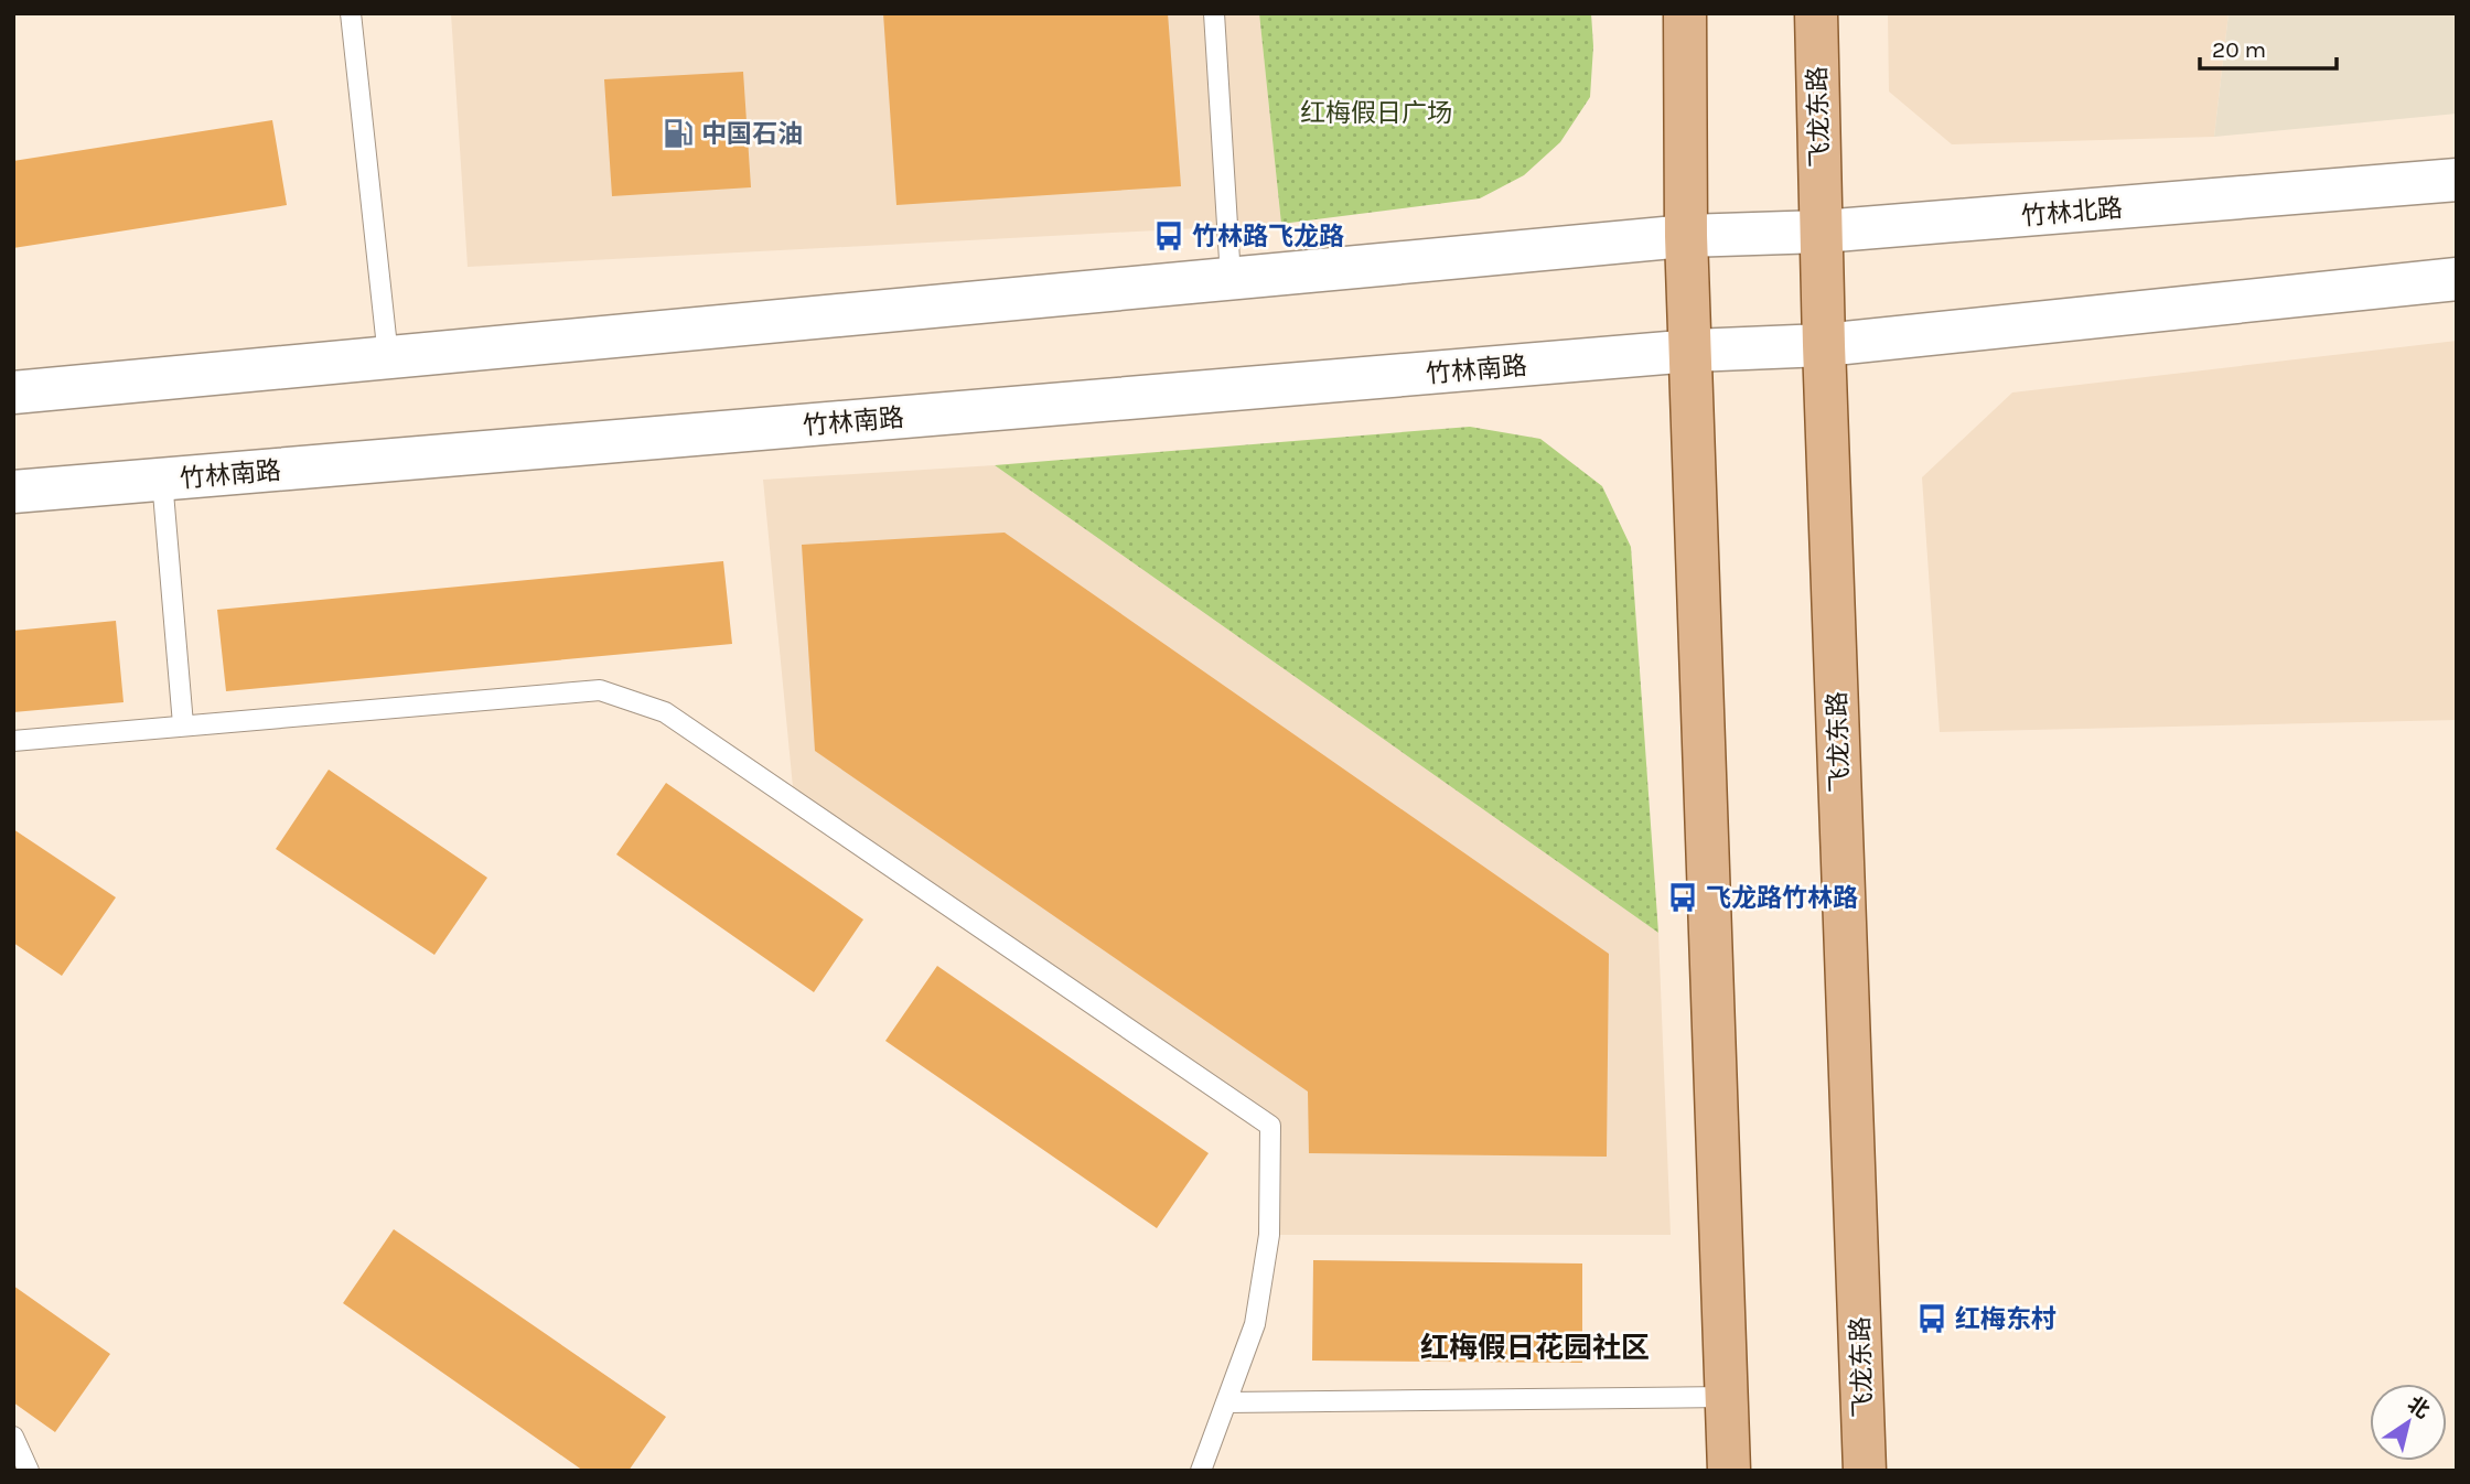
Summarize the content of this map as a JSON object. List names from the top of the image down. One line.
{"streets":{"main road":["飞龙东路","竹林北路","竹林南路"]},"crossings":[["飞龙东路","竹林北路"]],"districts":["红梅假日花园社区"],"parks":["红梅假日广场"],"places":{"fuel station":["中国石油"],"bus stop":["竹林路飞龙路","飞龙路竹林路","红梅东村"]},"scale_bar":"20 m","north":"top right"}
